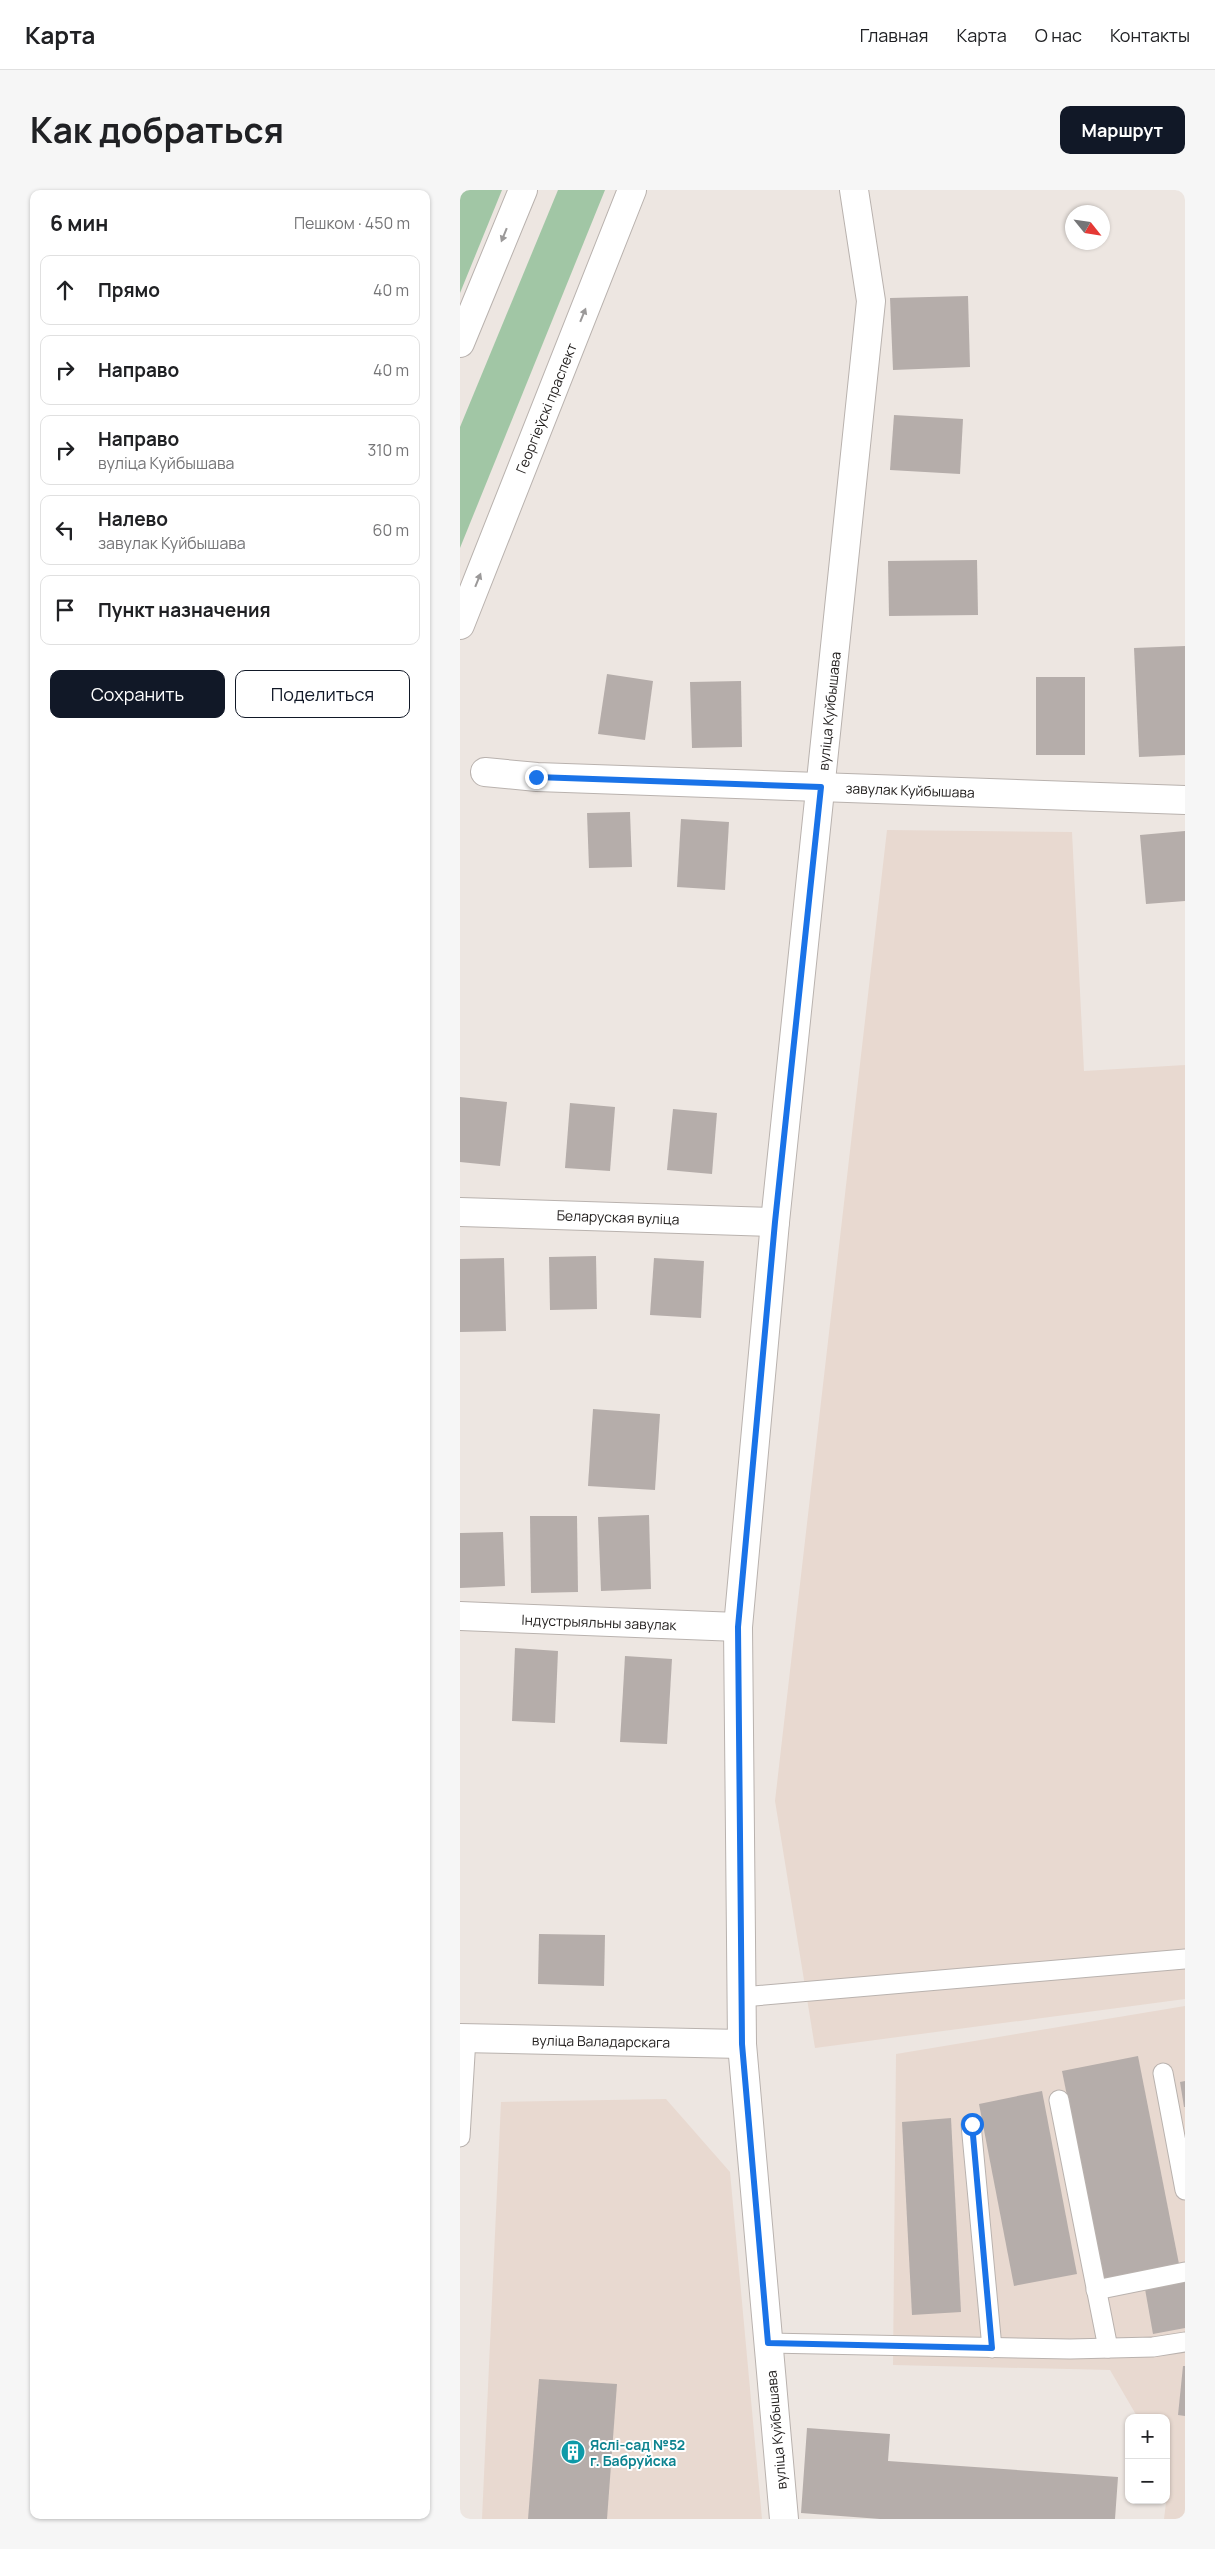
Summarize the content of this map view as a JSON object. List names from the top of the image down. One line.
{"streets":{"street":["Георгіеўскі праспект","вуліца Куйбышава","завулак Куйбышава","Беларуская вуліца","Індустрыяльны завулак","вуліца Валадарскага"]},"crossings":[["вуліца Куйбышава","завулак Куйбышава"],["вуліца Куйбышава","Беларуская вуліца"],["вуліца Куйбышава","Індустрыяльны завулак"],["вуліца Куйбышава","вуліца Валадарскага"]],"places":{"building":["Яслі-сад №52 г. Бабруйска"]},"north":"bottom right","page":{"header":"Карта","nav":["Главная","Карта","О нас","Контакты"],"title":"Как добраться","buttons":["Маршрут",["Сохранить","Поделиться"]],"heading":["6 мин","Пешком · 450 m"],"list":[["Прямо","40 m"],["Направо","40 m"],["Направо","вуліца Куйбышава","310 m"],["Налево","завулак Куйбышава","60 m"],"Пункт назначения"],"map_buttons":["+","−"]}}
